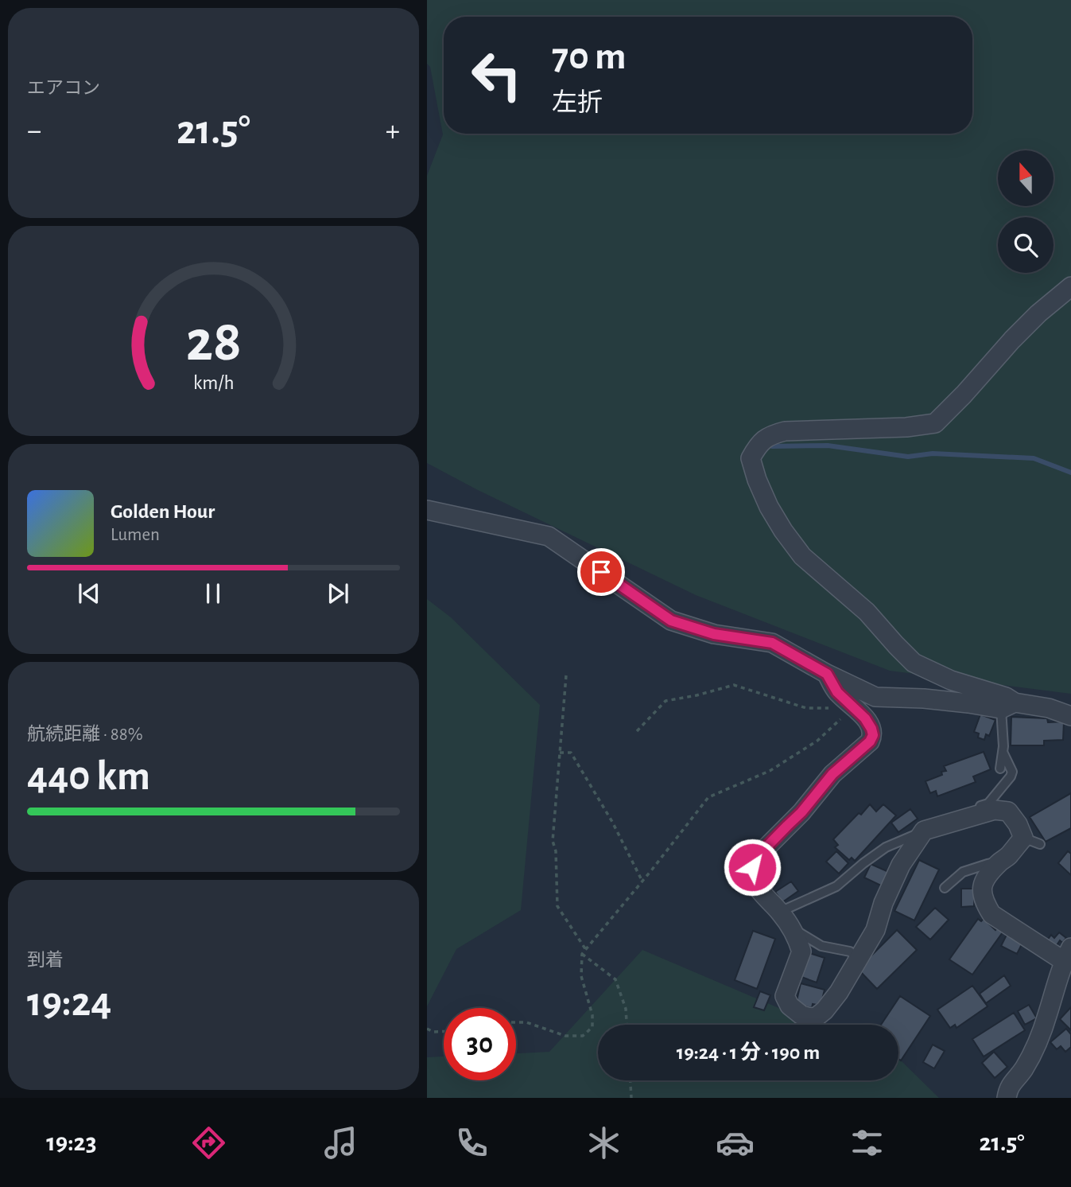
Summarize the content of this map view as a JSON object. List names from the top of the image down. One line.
{"north":"top","page":{"tile":["エアコン",["航続距離 · 88%","440 km"],["到着","19:24"]],"turn":["70 m","左折"],"heat":["−","21.5°","+"],"song":["Golden Hour","Lumen"],"limit":"30","trip":"19:24 · 1 分 · 190 m","tabs":["19:23","21.5°"],"gauge":["28","km/h"]}}
